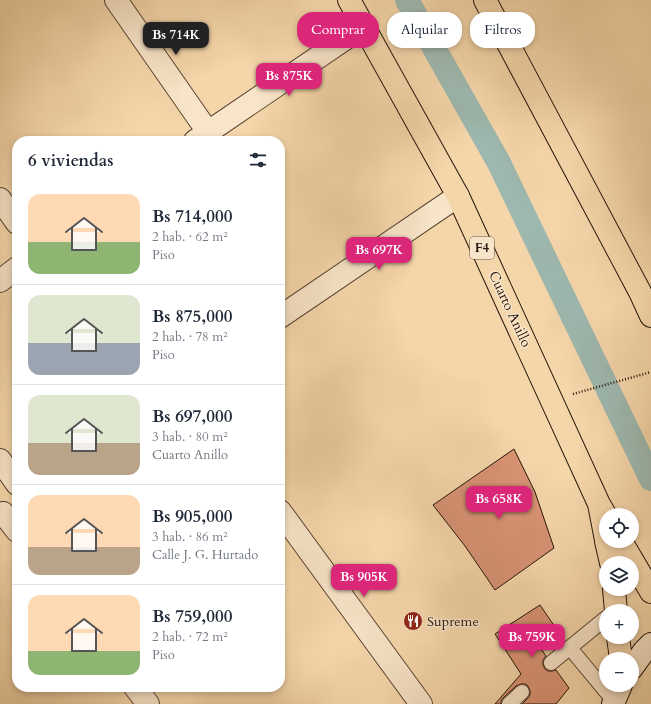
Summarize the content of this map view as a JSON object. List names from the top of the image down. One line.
{"streets":{"highway":["F4","Cuarto Anillo"]},"places":{"restaurant":["Supreme"]},"page":{"chip":["Comprar","Alquilar","Filtros"],"price":["Bs 714K","Bs 875K","Bs 697K","Bs 658K","Bs 905K","Bs 759K"],"heading":"6 viviendas","list":[{"name":"Bs 714,000","note":"2 hab. · 62 m² · Piso"},{"name":"Bs 875,000","note":"2 hab. · 78 m² · Piso"},{"name":"Bs 697,000","note":"3 hab. · 80 m² · Cuarto Anillo"},{"name":"Bs 905,000","note":"3 hab. · 86 m² · Calle J. G. Hurtado"},{"name":"Bs 759,000","note":"2 hab. · 72 m² · Piso"}],"map_buttons":["+","−"]}}
